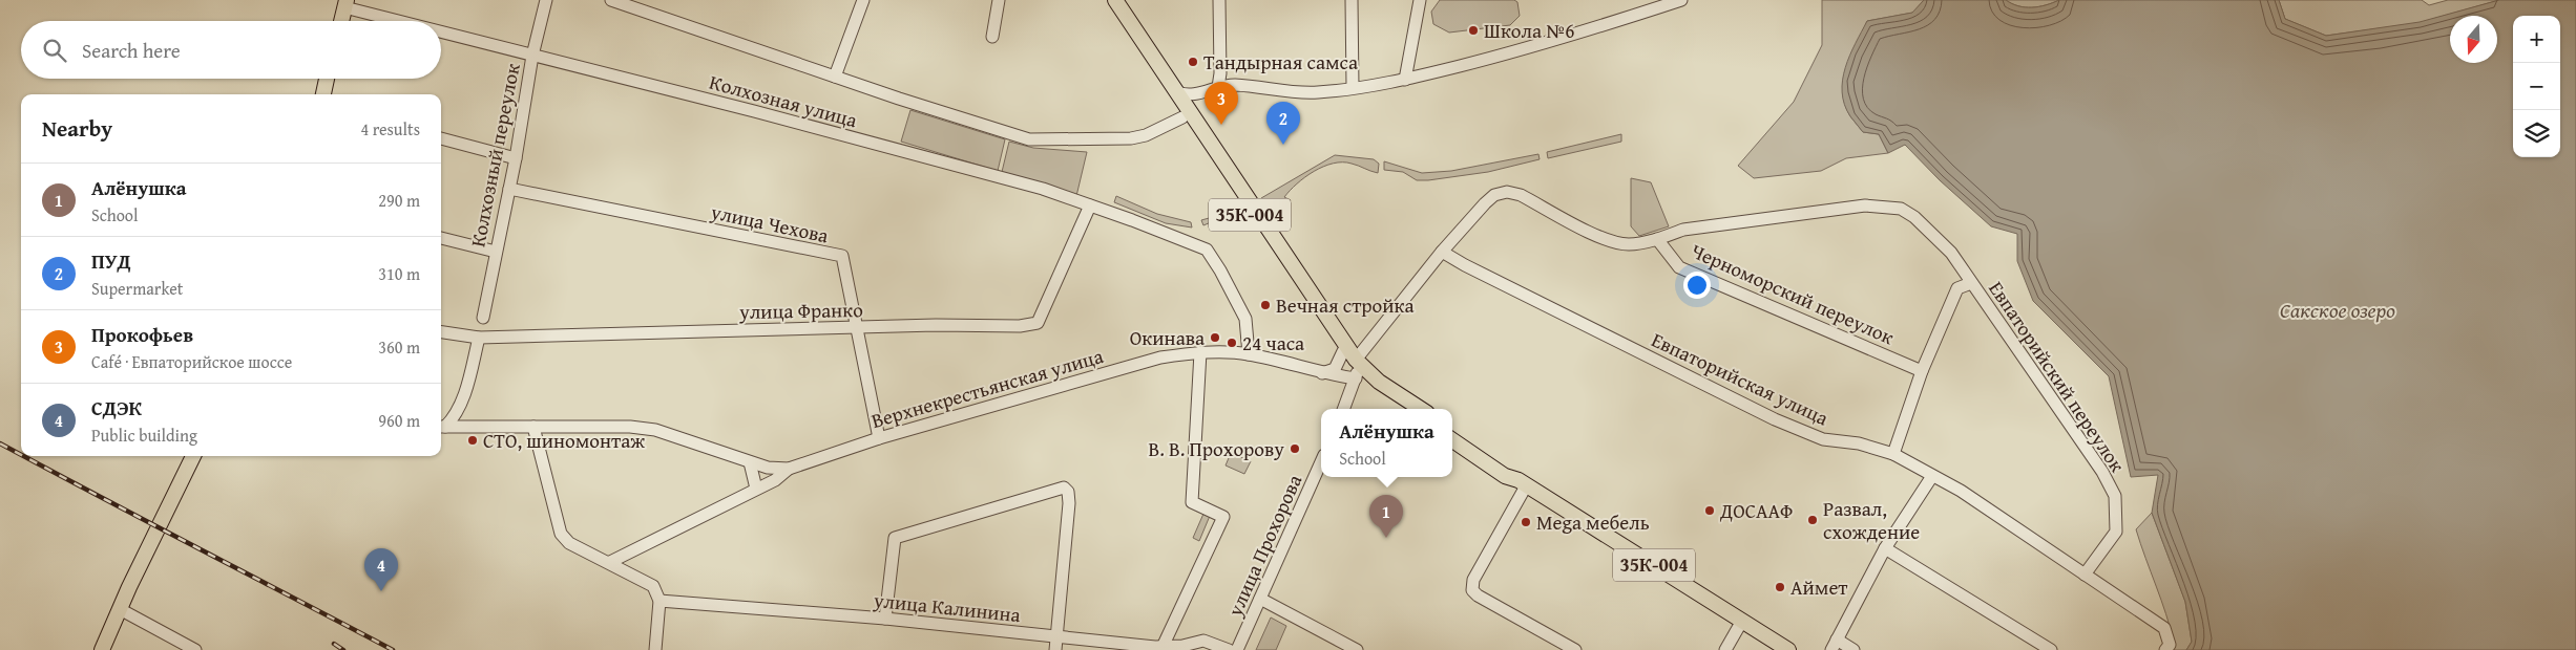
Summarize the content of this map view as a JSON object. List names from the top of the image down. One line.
{"streets":{"main road":["35К-004"],"street":["Колхозная улица","Колхозный переулок","улица Чехова","Черноморский переулок","улица Франко","Евпаторийский переулок","Евпаторийская улица","Верхнекрестьянская улица","улица Прохорова","улица Калинина"]},"crossings":[["Колхозная улица","Колхозный переулок"],["Колхозная улица","35К-004"],["Колхозная улица","улица Франко"],["Колхозная улица","Верхнекрестьянская улица"],["Колхозный переулок","улица Чехова"],["35К-004","Верхнекрестьянская улица"],["улица Чехова","улица Франко"],["улица Чехова","Верхнекрестьянская улица"],["Черноморский переулок","Евпаторийский переулок"],["Евпаторийский переулок","Евпаторийская улица"]],"water":["Сакское озеро"],"places":["Школа №6","Тандырная самса","Вечная стройка","Окинава","24 часа","СТО, шиномонтаж","В. В. Прохорову","ДОСААФ","Развал, схождение","Mega мебель","Аймет"],"north":"bottom","page":{"map_buttons":["+","−"],"search":"Search here","pins":["3","2","1","4"],"heading":["Nearby","4 results"],"list":[{"mark":"1","name":"Алёнушка","note":"School","value":"290 m"},{"mark":"2","name":"ПУД","note":"Supermarket","value":"310 m"},{"mark":"3","name":"Прокофьев","note":"Café · Евпаторийское шоссе","value":"360 m"},{"mark":"4","name":"СДЭК","note":"Public building","value":"960 m"}],"popup":["Алёнушка","School"]}}
